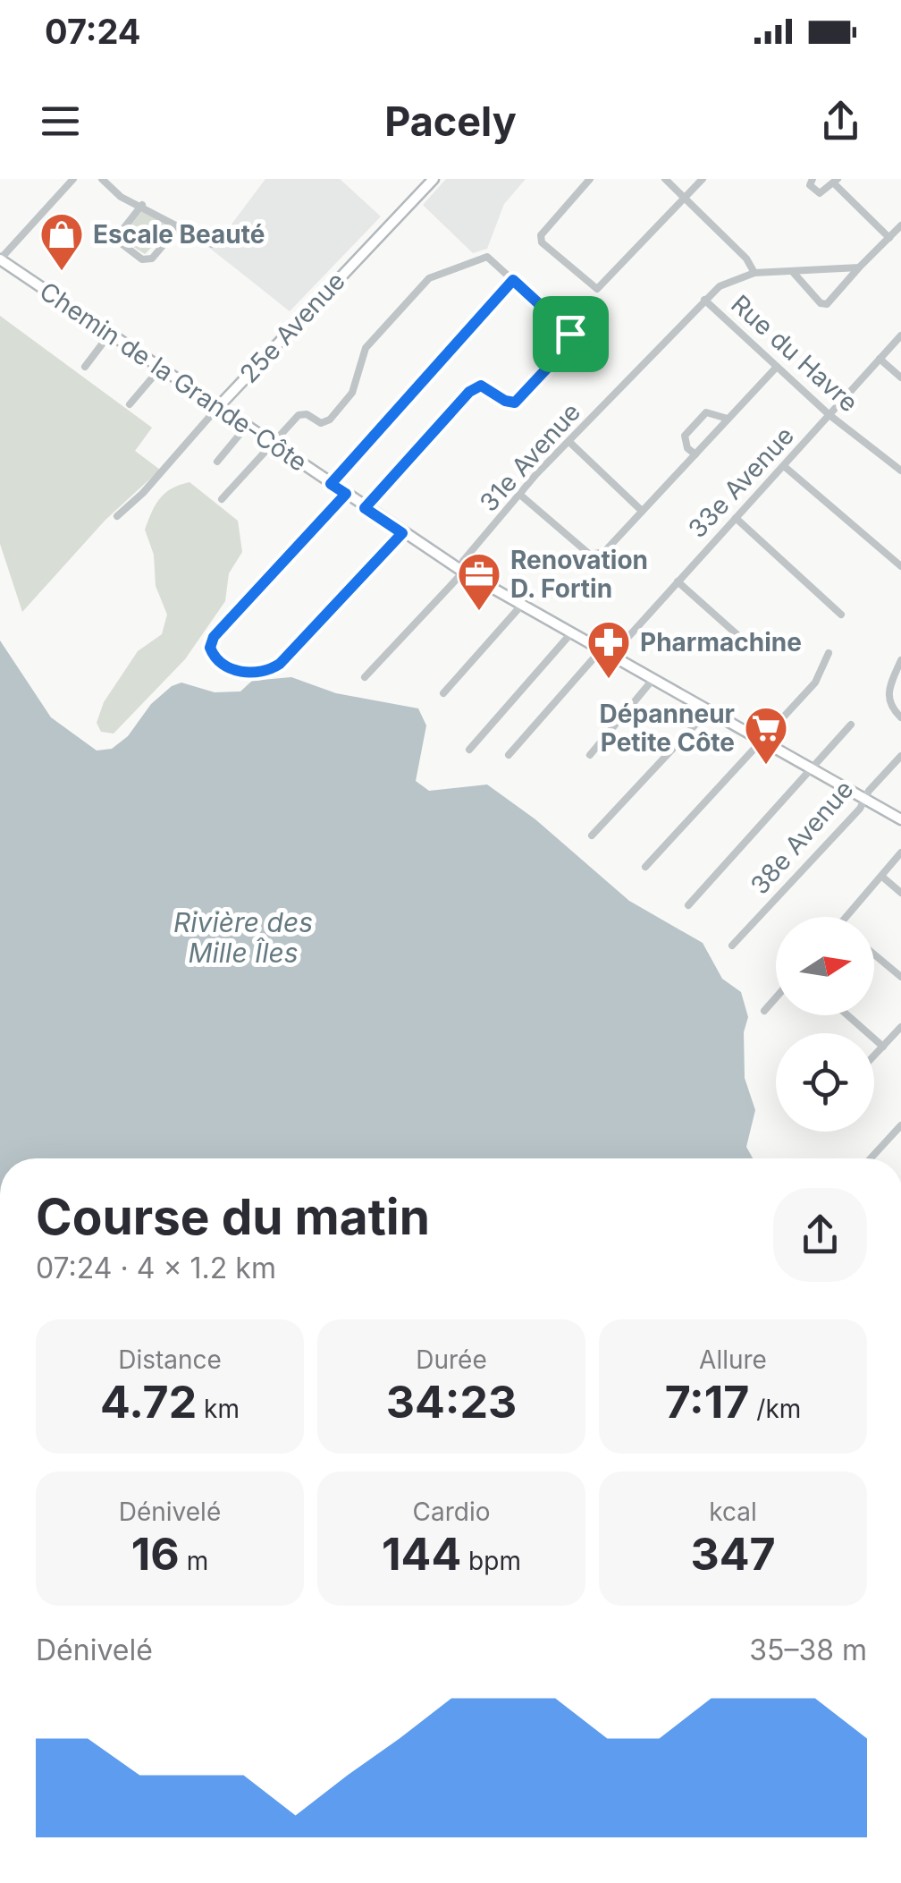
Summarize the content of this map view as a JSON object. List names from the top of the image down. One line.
{"streets":{"main road":["25e Avenue","Chemin de la Grande-Côte"],"street":["Rue du Havre","31e Avenue","33e Avenue","38e Avenue"]},"crossings":[["25e Avenue","Chemin de la Grande-Côte"],["Rue du Havre","31e Avenue"],["Rue du Havre","33e Avenue"],["Chemin de la Grande-Côte","31e Avenue"],["Chemin de la Grande-Côte","33e Avenue"],["Chemin de la Grande-Côte","38e Avenue"]],"water":["Rivière des Mille Îles"],"places":{"shop":["Escale Beauté"],"office":["Renovation D. Fortin"],"pharmacy":["Pharmachine"],"supermarket":["Dépanneur Petite Côte"]},"north":"right","page":{"status":"07:24","header":"Pacely","heading":["Course du matin","07:24 · 4 × 1.2 km"],"stats":[["Distance","4.72 km"],["Durée","34:23"],["Allure","7:17 /km"],["Dénivelé","16 m"],["Cardio","144 bpm"],["kcal","347"]],"chart":["Dénivelé","35–38 m"]}}
